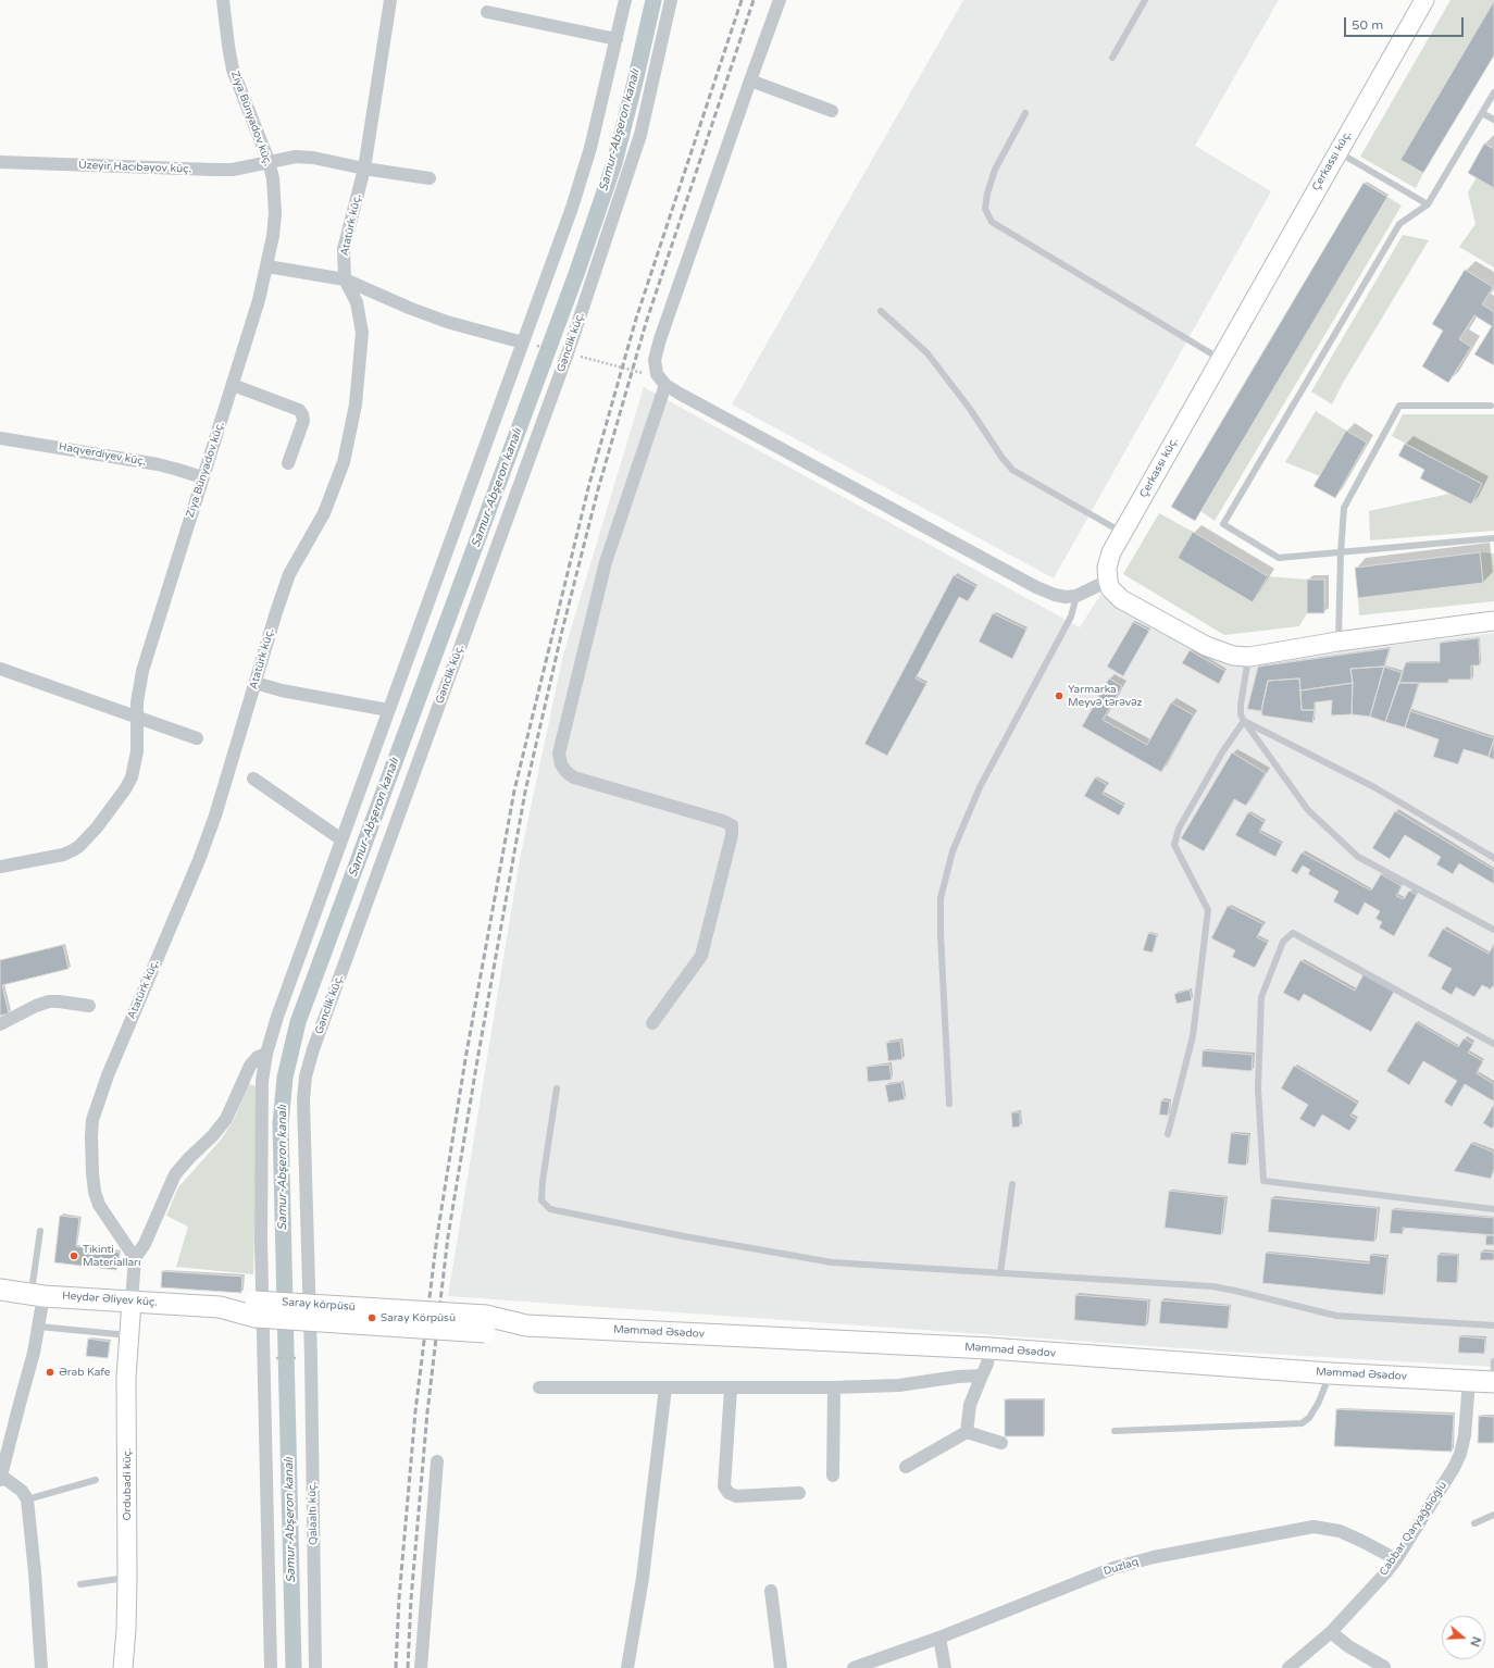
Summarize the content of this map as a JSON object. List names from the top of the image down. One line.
{"streets":{"main road":["Heydər Əliyev küç.","Saray körpüsü","Məmməd Əsədov"],"street":["Ziya Bünyadov küç.","Çerkassı küç.","Üzeyir Hacıbəyov küç.","Atatürk küç.","Gənclik küç.","Haqverdiyev küç.","Ordubadi küç.","Qalaaltı küç.","Cabbar Qaryağdıoğlu","Duzlaq"]},"crossings":[["Ziya Bünyadov küç.","Üzeyir Hacıbəyov küç."],["Ziya Bünyadov küç.","Haqverdiyev küç."],["Üzeyir Hacıbəyov küç.","Atatürk küç."],["Gənclik küç.","Qalaaltı küç."],["Heydər Əliyev küç.","Saray körpüsü"],["Heydər Əliyev küç.","Ordubadi küç."],["Saray körpüsü","Məmməd Əsədov"],["Məmməd Əsədov","Cabbar Qaryağdıoğlu"],["Cabbar Qaryağdıoğlu","Duzlaq"]],"water":["Samur-Abşeron kanalı"],"places":["Yarmarka Meyvә tәrәvәz","Tikinti Materialları","Saray Körpüsü","Ərəb Kafe"],"scale_bar":"50 m","north":"right"}
